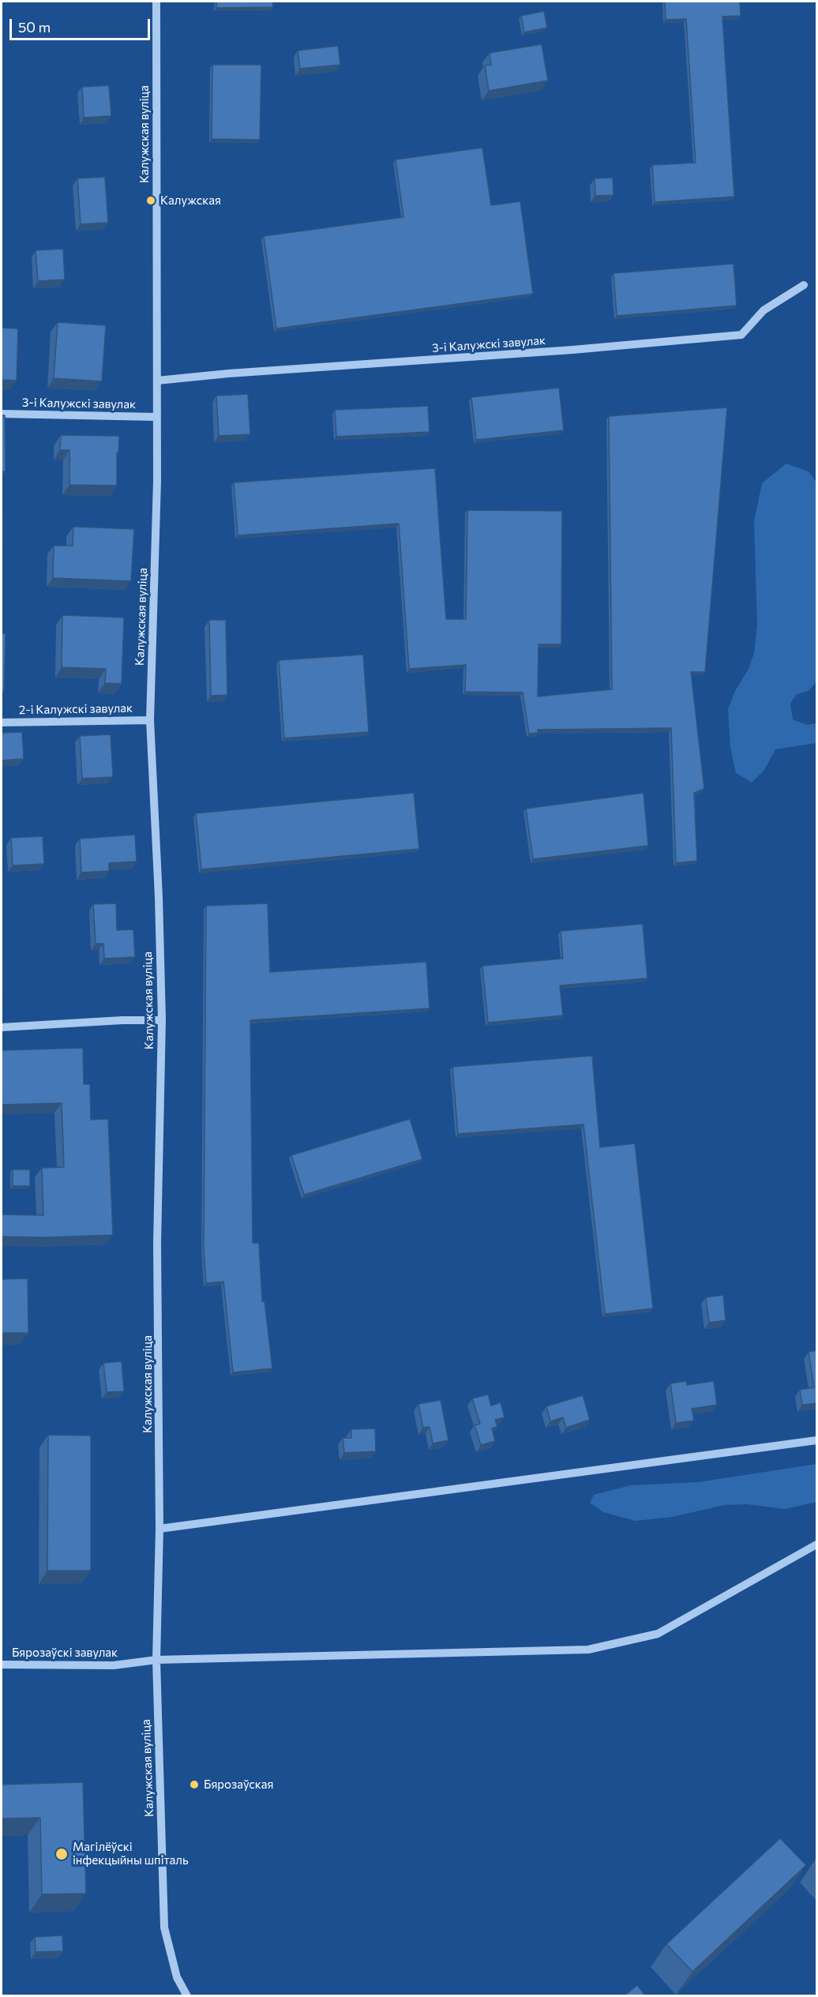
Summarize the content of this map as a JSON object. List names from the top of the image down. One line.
{"streets":{"street":["Калужская вуліца","3-і Калужскі завулак","2-і Калужскі завулак","Бярозаўскі завулак"]},"crossings":[["Калужская вуліца","3-і Калужскі завулак"],["Калужская вуліца","2-і Калужскі завулак"],["Калужская вуліца","Бярозаўскі завулак"]],"places":["Калужская","Бярозаўская","Магілёўскі інфекцыйны шпіталь"],"scale_bar":"50 m"}
